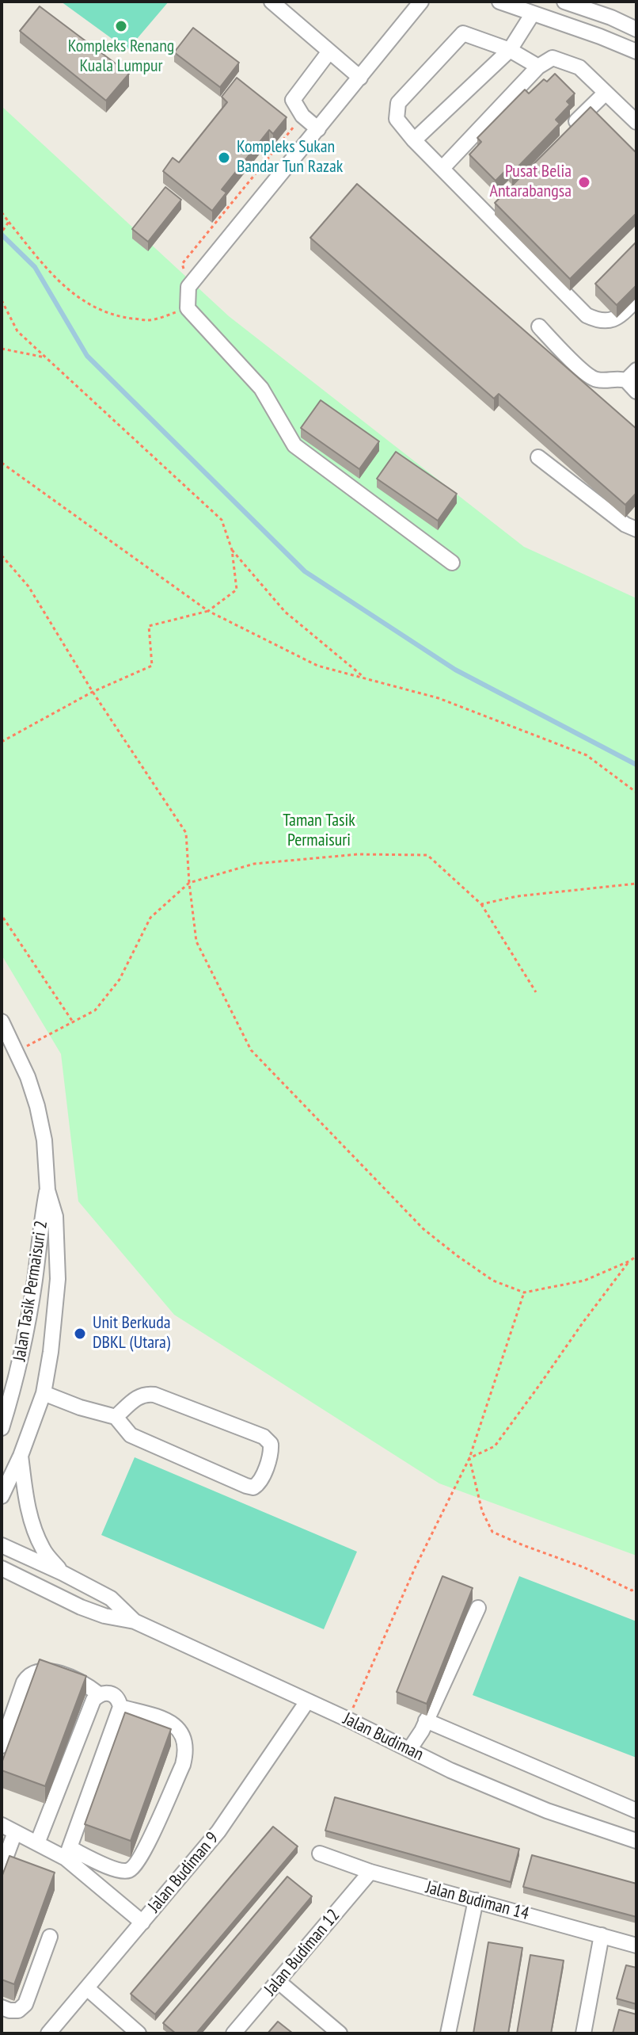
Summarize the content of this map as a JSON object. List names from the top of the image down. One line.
{"streets":{"street":["Jalan Tasik Permaisuri 2","Jalan Budiman","Jalan Budiman 9","Jalan Budiman 14","Jalan Budiman 12"]},"crossings":[["Jalan Budiman","Jalan Budiman 9"],["Jalan Budiman 14","Jalan Budiman 12"]],"parks":["Taman Tasik Permaisuri"],"places":["Kompleks Renang Kuala Lumpur","Kompleks Sukan Bandar Tun Razak","Pusat Belia Antarabangsa","Unit Berkuda DBKL (Utara)"]}
